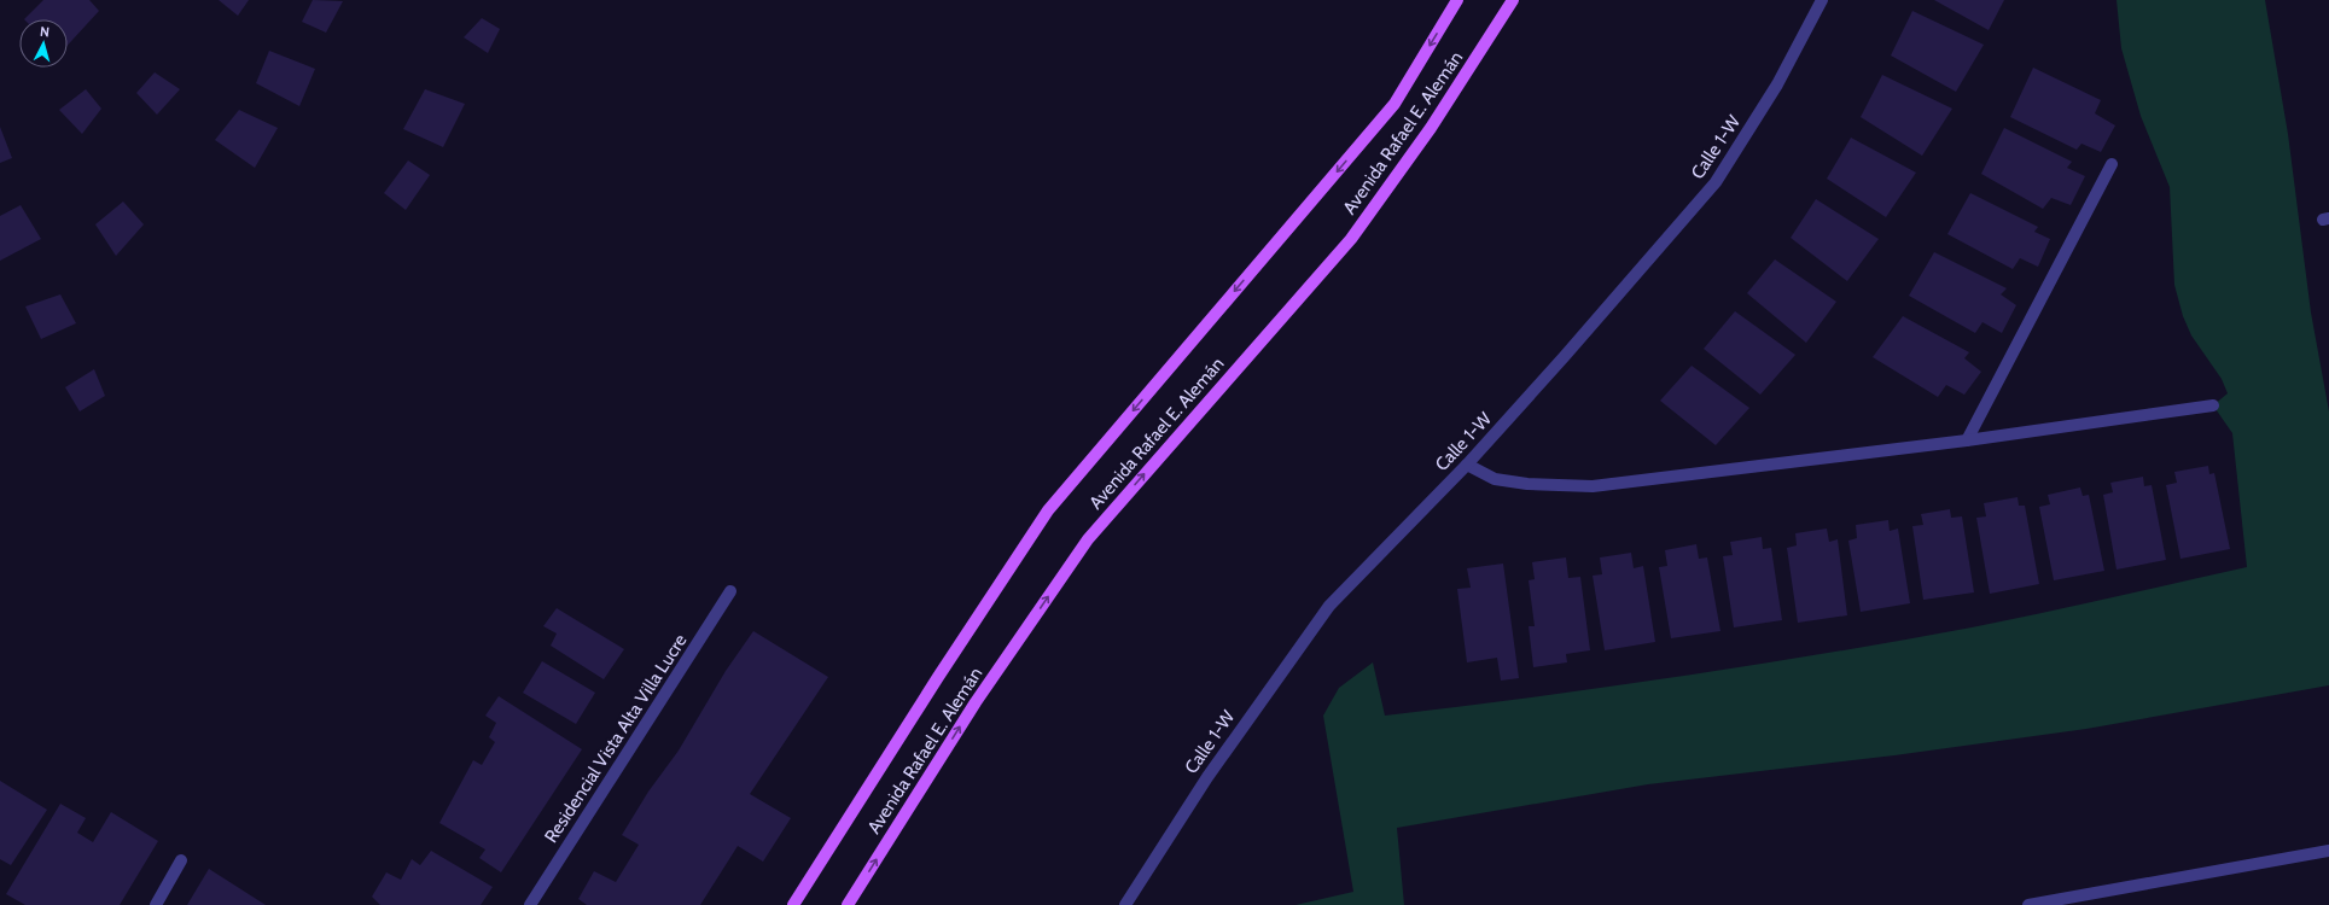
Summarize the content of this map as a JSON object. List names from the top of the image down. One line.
{"streets":{"main road":["Avenida Rafael E. Alemán"],"street":["Calle 1-W","Residencial Vista Alta Villa Lucre"]},"north":"top"}
